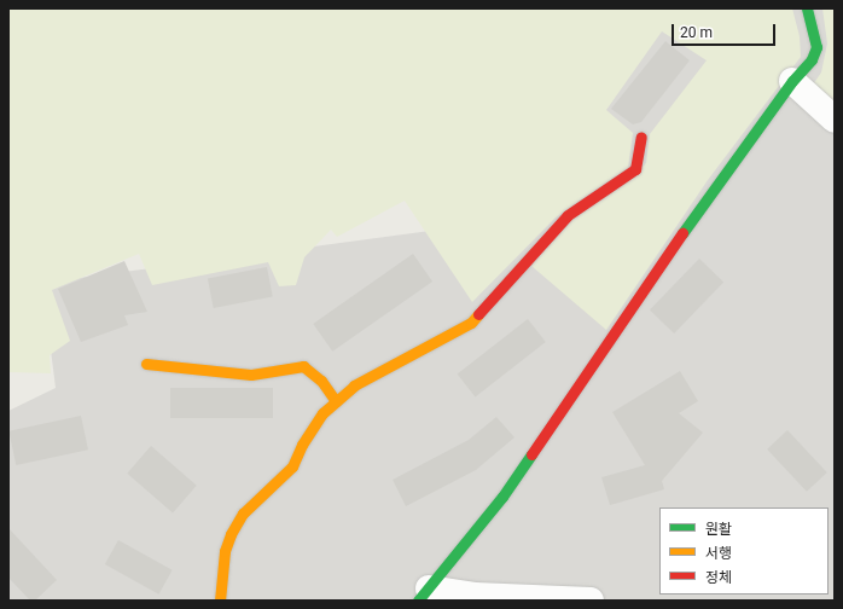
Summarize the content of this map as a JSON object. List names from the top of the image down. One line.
{"legend":["원활","서행","정체"],"scale_bar":"20 m"}
